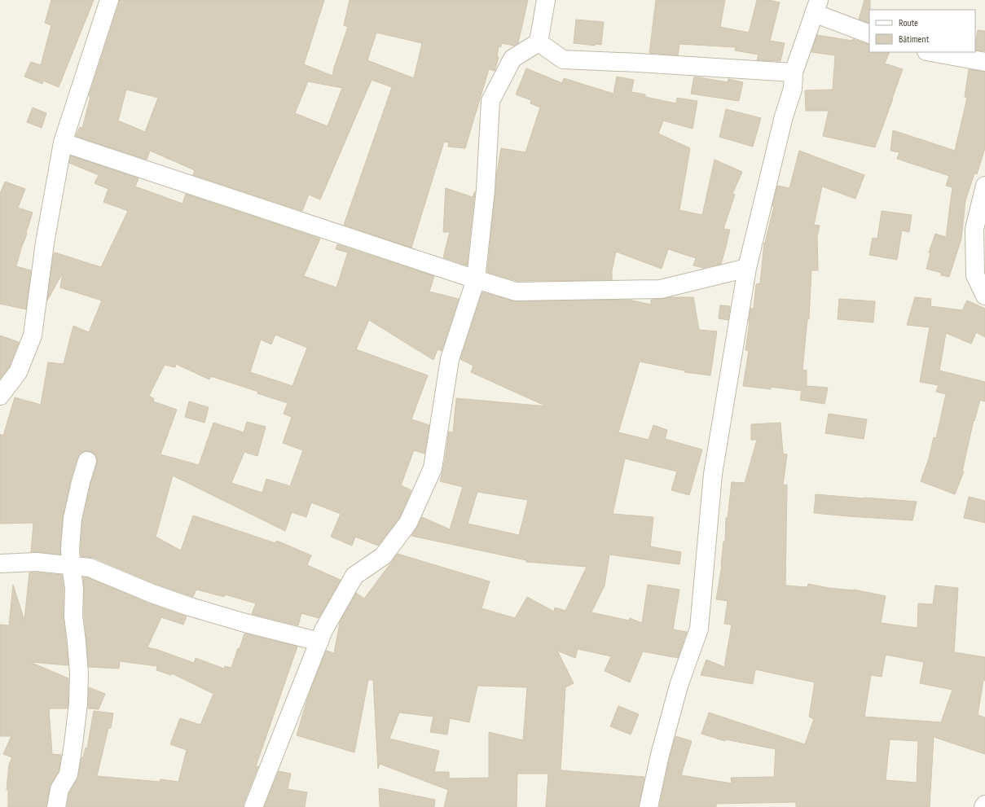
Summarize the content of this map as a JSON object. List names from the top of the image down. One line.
{"legend":["Route","Bâtiment"]}
